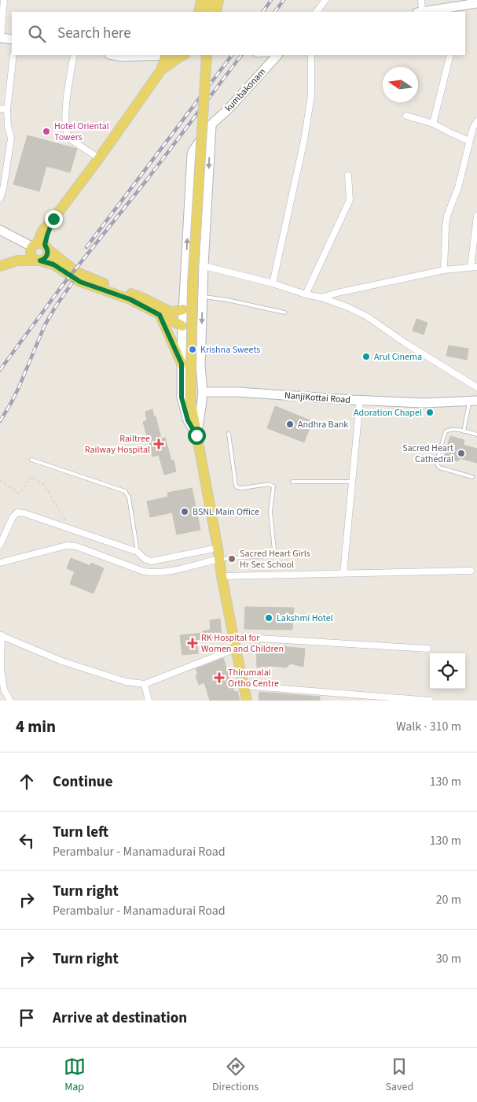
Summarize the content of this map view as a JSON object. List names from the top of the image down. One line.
{"streets":{"street":["kumbakonam","NanjiKottai Road"]},"places":{"other":["Hotel Oriental Towers","Krishna Sweets","Arul Cinema","Adoration Chapel","Andhra Bank","Sacred Heart Cathedral","BSNL Main Office","Sacred Heart Girls Hr Sec School","Lakshmi Hotel"],"health":["Railtree Railway Hospital","RK Hospital for Women and Children","Thirumalai Ortho Centre"]},"north":"left","page":{"search":"Search here","heading":["4 min","Walk · 310 m"],"list":[["Continue","130 m"],["Turn left","Perambalur - Manamadurai Road","130 m"],["Turn right","Perambalur - Manamadurai Road","20 m"],["Turn right","30 m"],"Arrive at destination"],"nav":["Map","Directions","Saved"]}}
